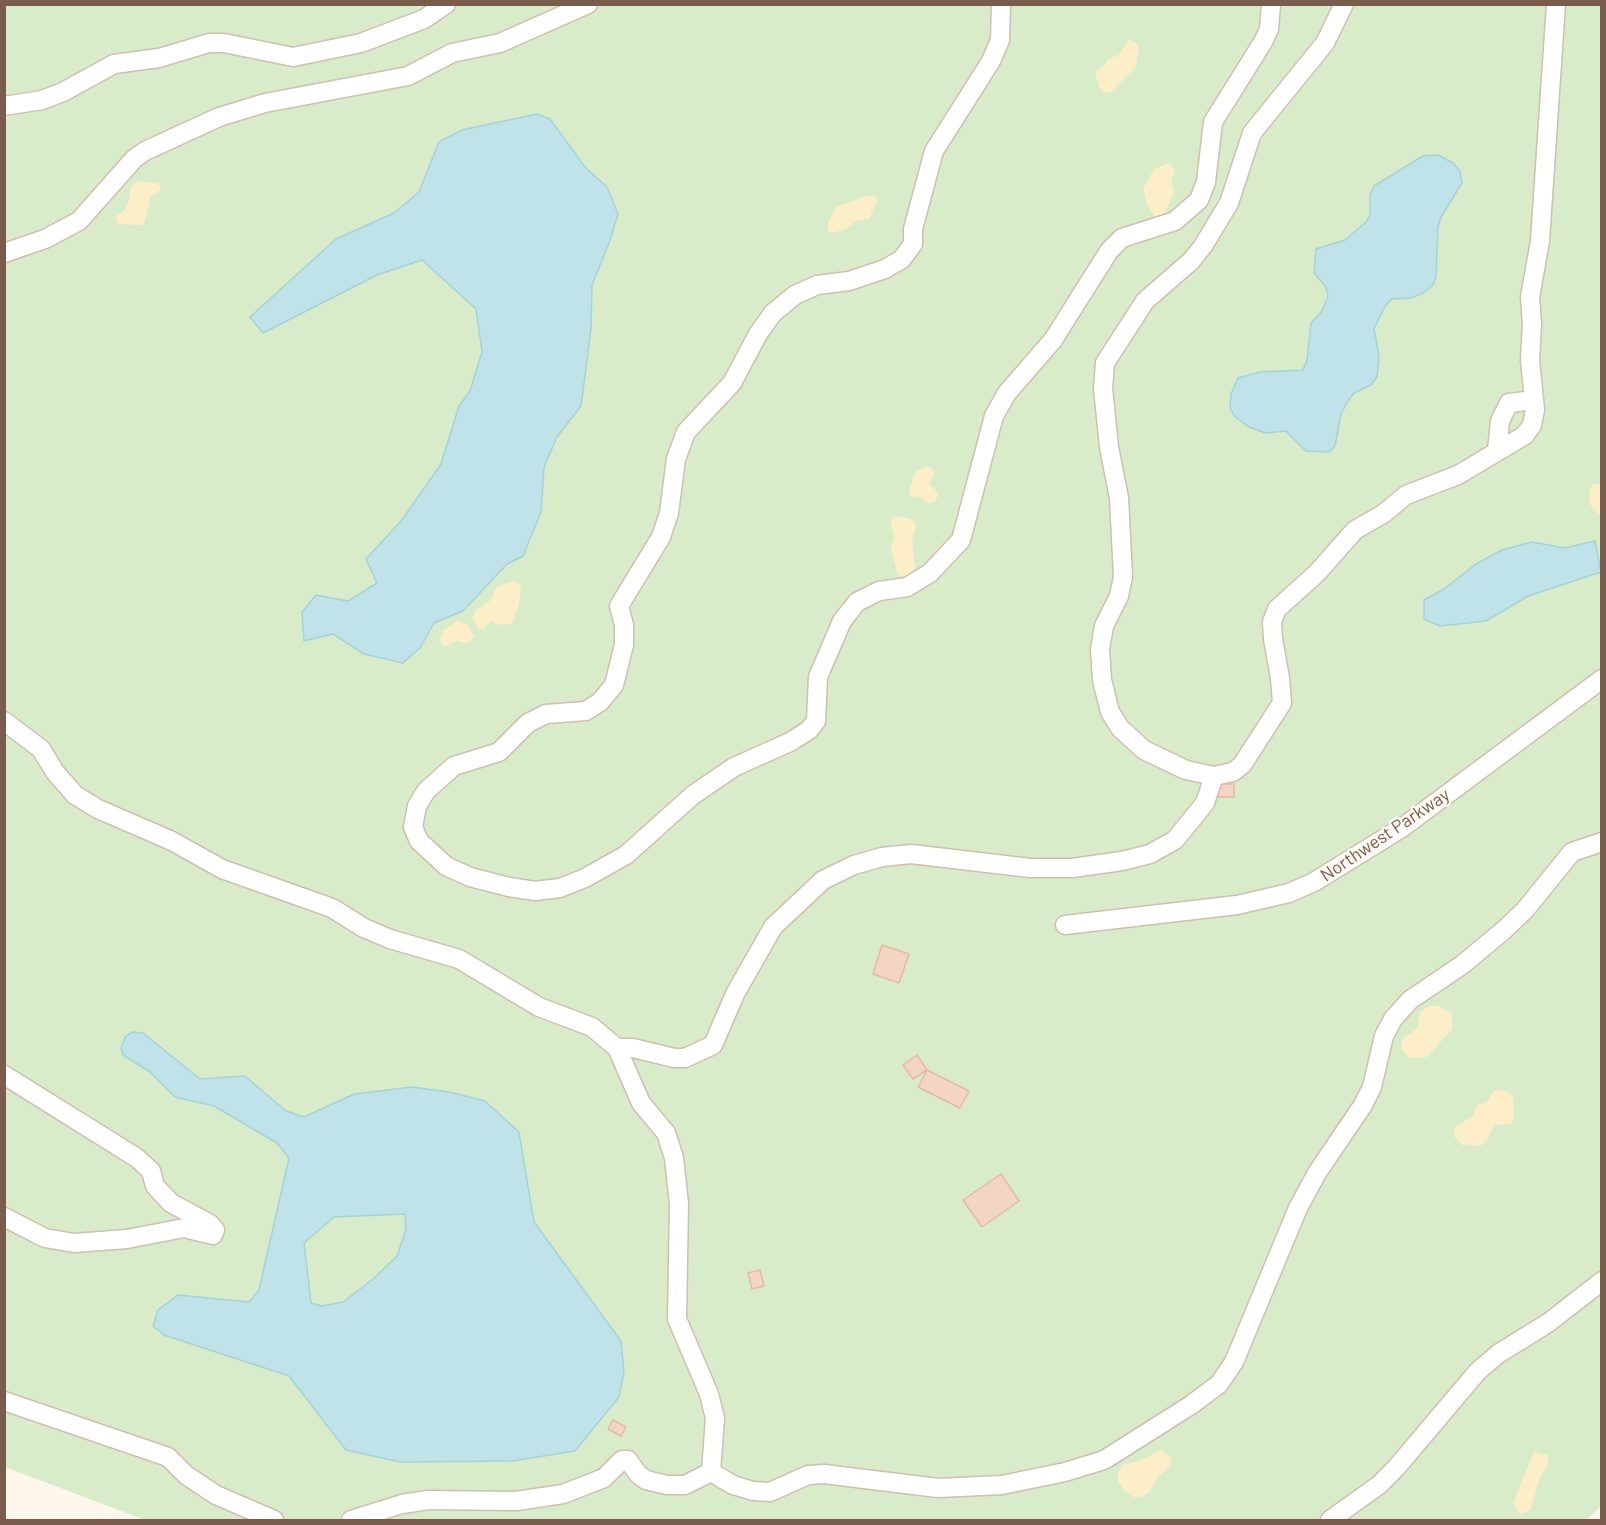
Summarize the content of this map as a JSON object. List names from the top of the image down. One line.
{"streets":{"lane":["Northwest Parkway"]}}
